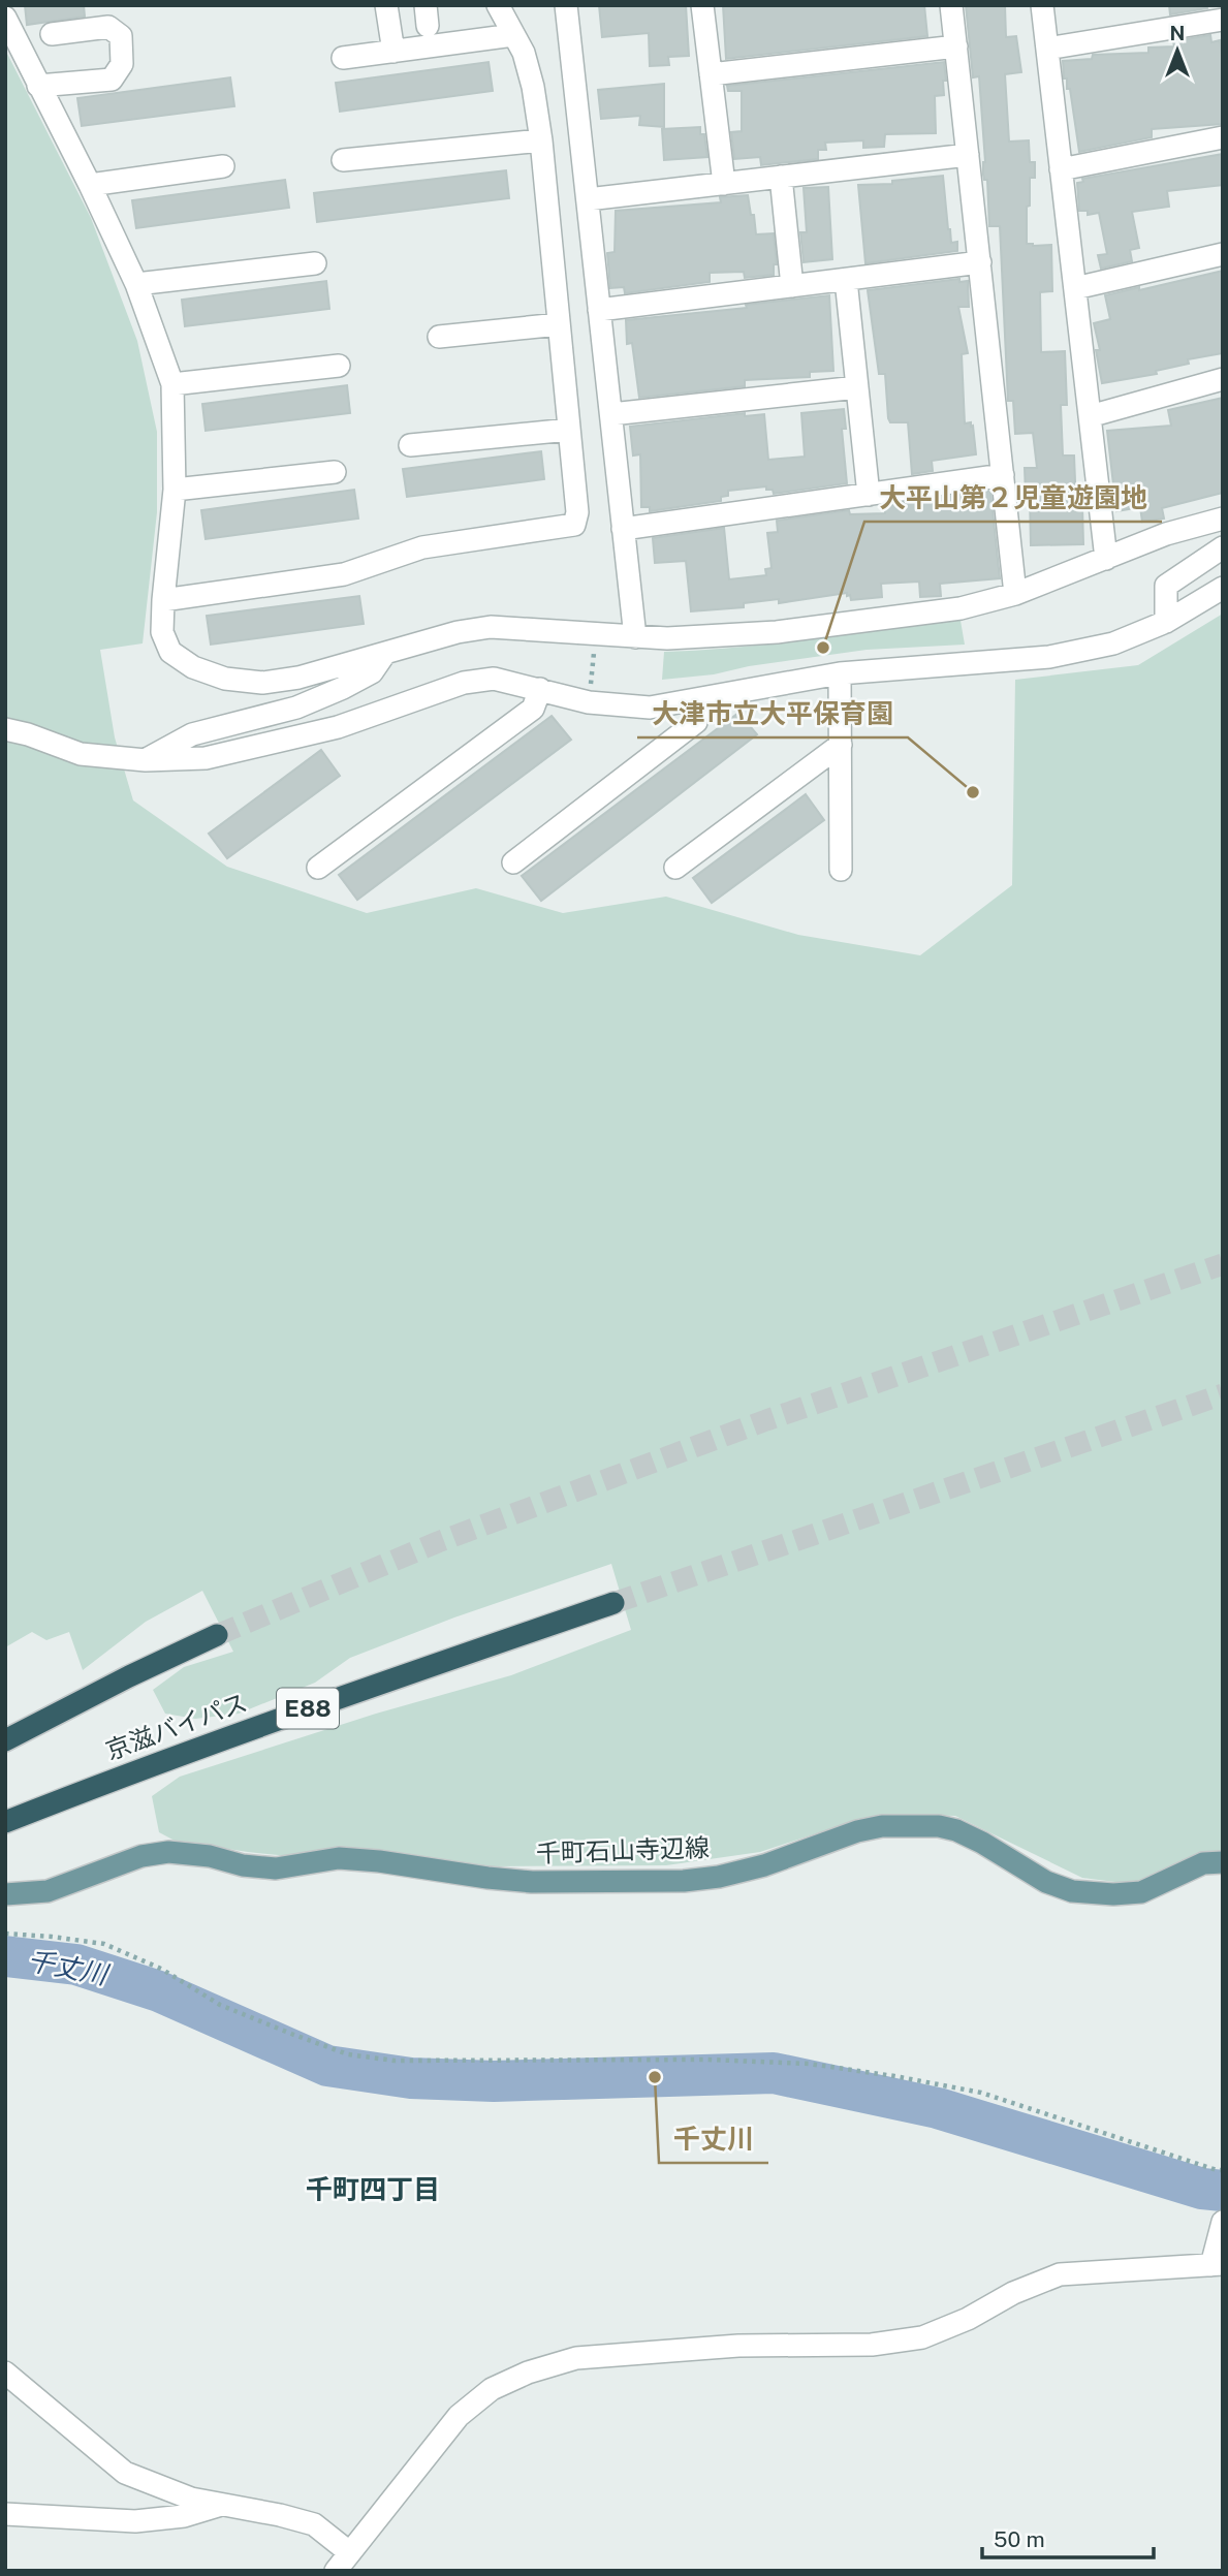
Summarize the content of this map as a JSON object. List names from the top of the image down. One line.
{"streets":{"highway":["E88","京滋バイパス"],"main road":["千町石山寺辺線"]},"districts":["千町四丁目"],"water":["千丈川"],"places":["大平山第２児童遊園地","大津市立大平保育園","千丈川"],"scale_bar":"50 m","north":"top"}
